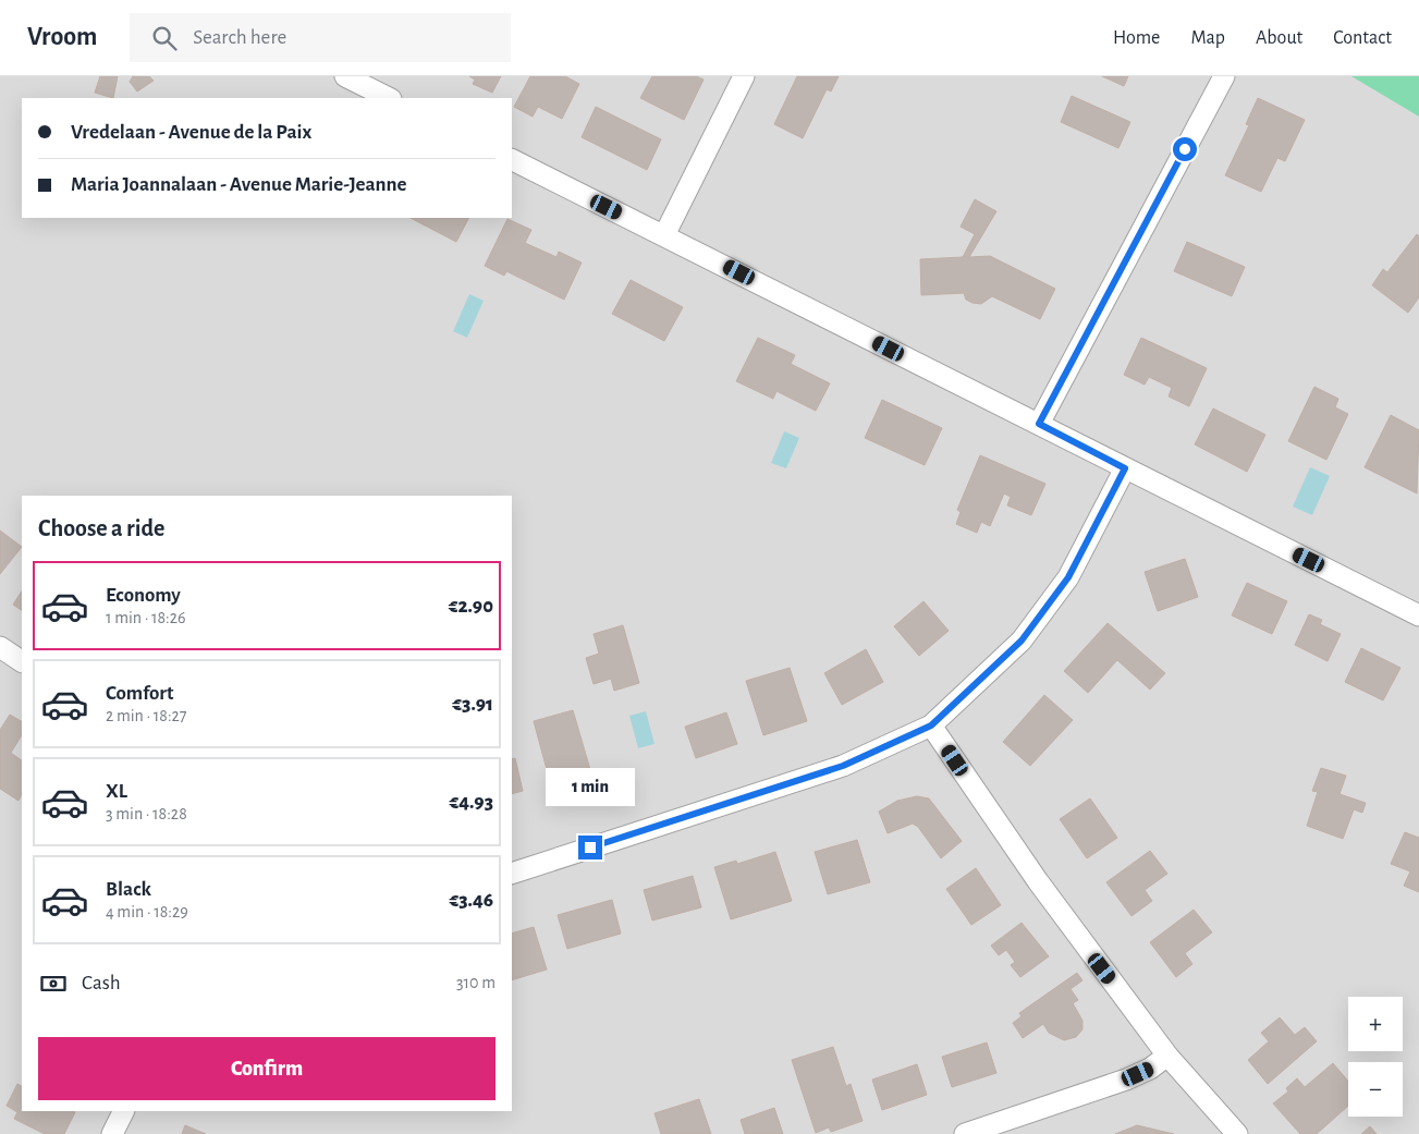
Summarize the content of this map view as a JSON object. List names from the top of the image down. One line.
{"page":{"header":"Vroom","search":"Search here","nav":["Home","Map","About","Contact"],"banner":["Vredelaan - Avenue de la Paix","Maria Joannalaan - Avenue Marie-Jeanne"],"heading":"Choose a ride","list":[{"name":"Economy","note":"1 min · 18:26","value":"€2.90"},{"name":"Comfort","note":"2 min · 18:27","value":"€3.91"},{"name":"XL","note":"3 min · 18:28","value":"€4.93"},{"name":"Black","note":"4 min · 18:29","value":"€3.46"}],"bubble":"1 min","pay":["Cash","310 m"],"map_buttons":["+","−"],"buttons":"Confirm"}}
